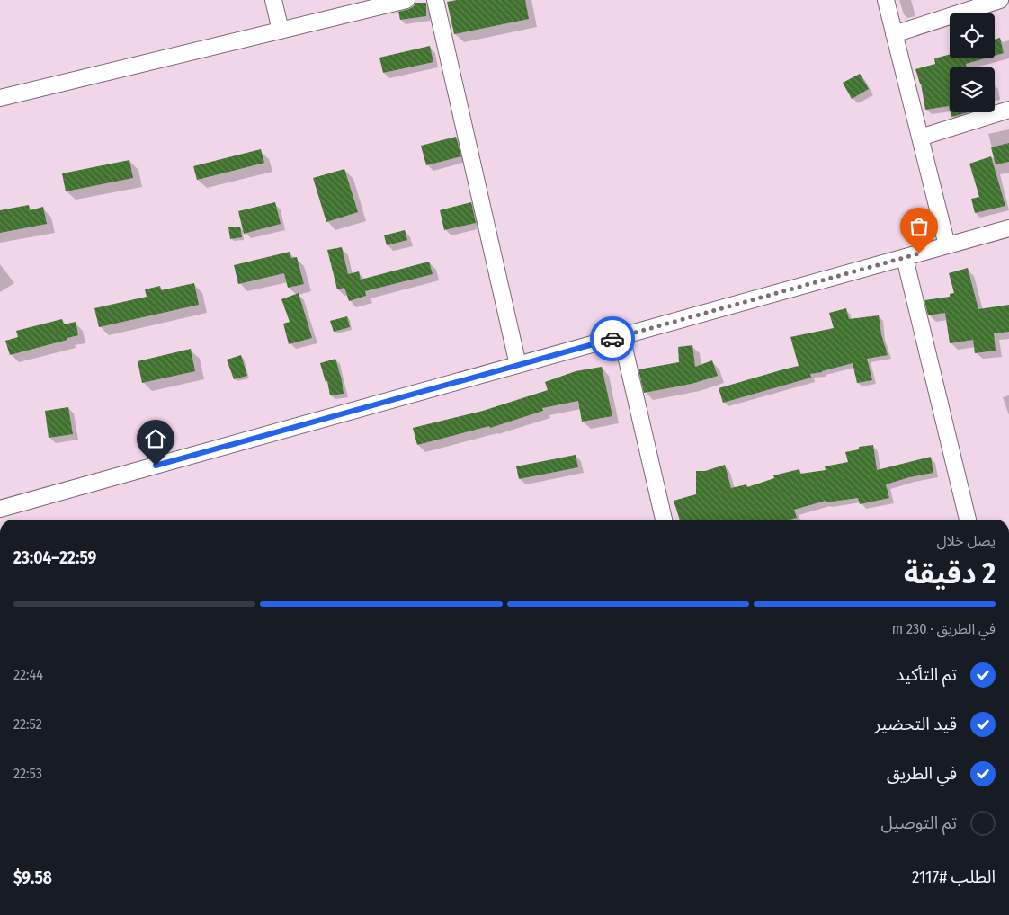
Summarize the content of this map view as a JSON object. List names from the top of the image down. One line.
{"page":{"heading":["2 دقيقة","يصل خلال","22:59–23:04"],"panel":["الطلب #2117","$9.58"],"bar":"في الطريق · 230 m","list":[["تم التأكيد","22:44"],["قيد التحضير","22:52"],["في الطريق","22:53"],"تم التوصيل"]}}
